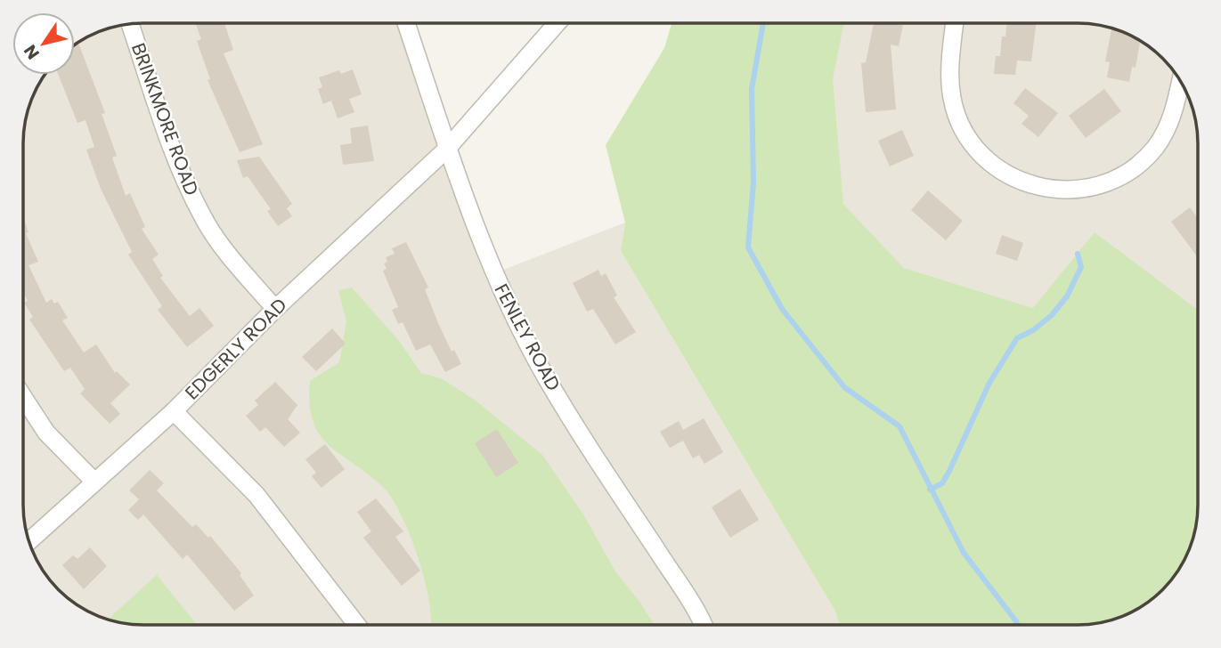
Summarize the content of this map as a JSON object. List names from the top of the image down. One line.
{"streets":{"street":["BRINKMORE ROAD","FENLEY ROAD","EDGERLY ROAD"]},"crossings":[["BRINKMORE ROAD","EDGERLY ROAD"],["FENLEY ROAD","EDGERLY ROAD"]],"north":"bottom left"}
